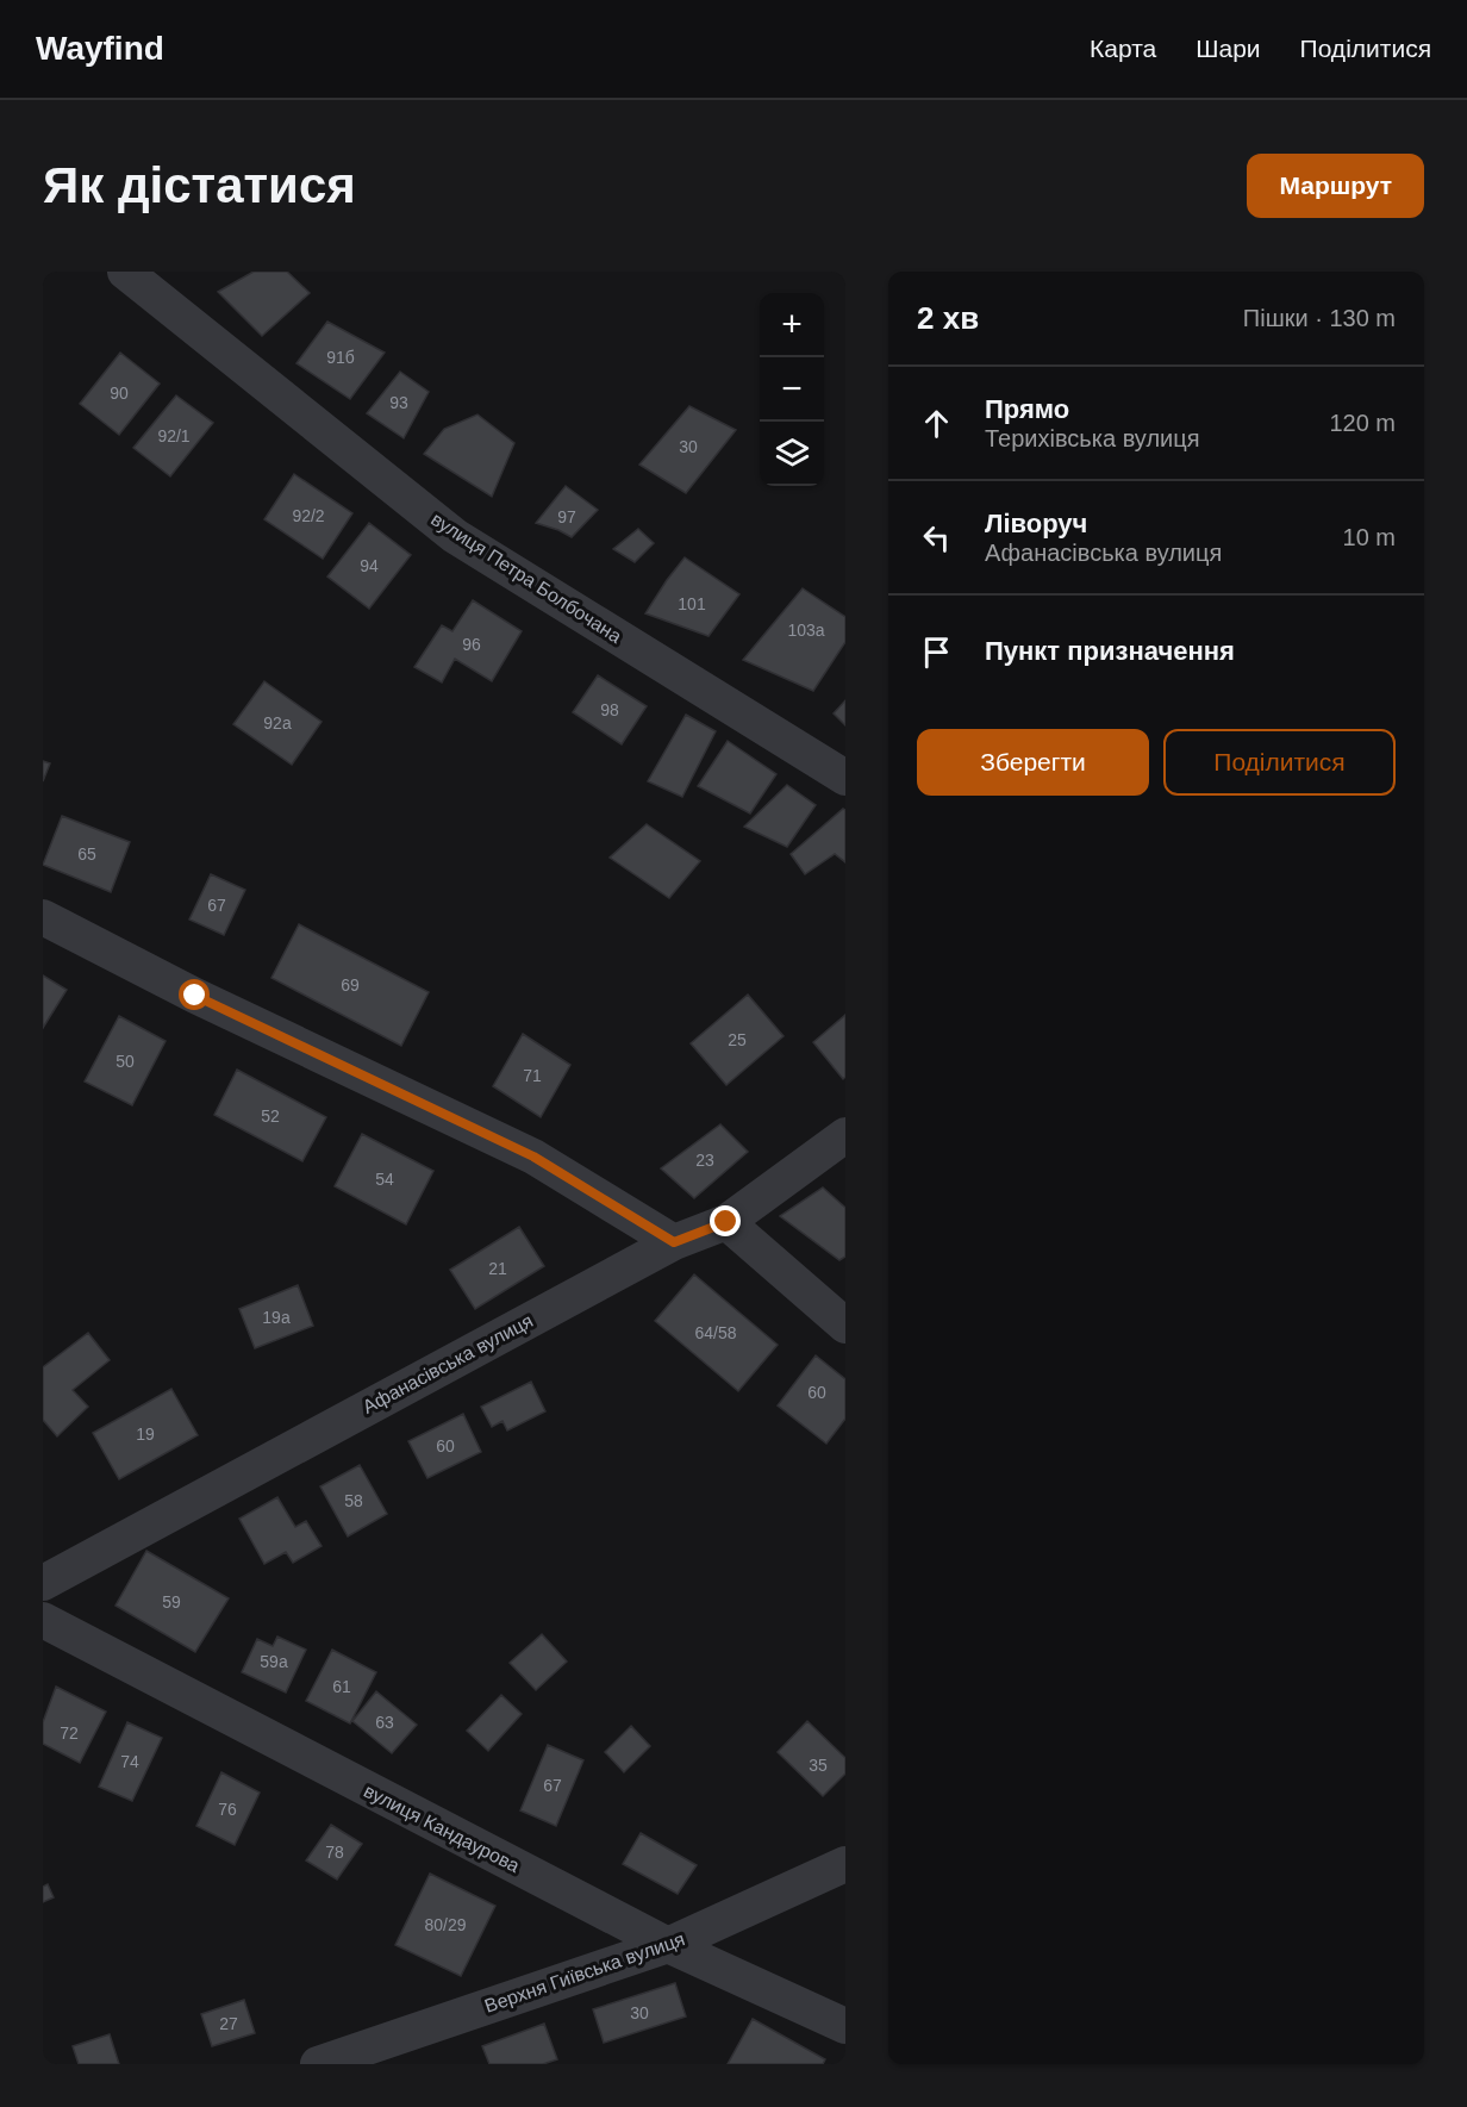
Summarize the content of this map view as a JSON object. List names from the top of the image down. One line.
{"streets":{"street":["вулиця Петра Болбочана","Афанасівська вулиця","вулиця Кандаурова","Верхня Гиївська вулиця"]},"crossings":[["вулиця Кандаурова","Верхня Гиївська вулиця"]],"house_numbers":["91б","90","93","92/1","30","92/2","97","94","101","103а","96","98","92а","65","67","69","25","50","71","52","23","54","21","19а","64/58","60","19","60","58","59","59а","61","63","72","74","35","67","76","78","80/29","30","27"],"page":{"header":"Wayfind","nav":["Карта","Шари","Поділитися"],"buttons":["Маршрут",["Зберегти","Поділитися"]],"title":"Як дістатися","heading":["2 хв","Пішки · 130 m"],"map_buttons":["+","−"],"list":[["Прямо","Терихівська вулиця","120 m"],["Ліворуч","Афанасівська вулиця","10 m"],"Пункт призначення"]}}
